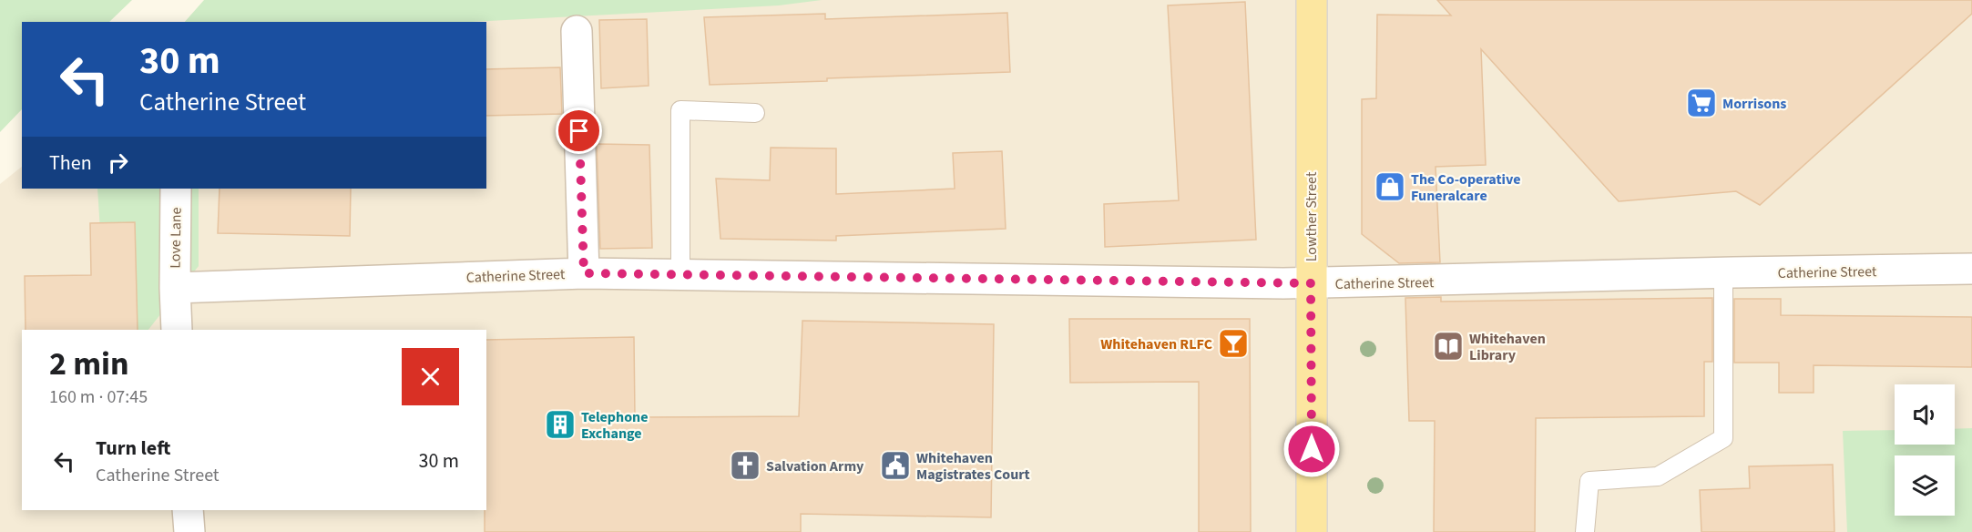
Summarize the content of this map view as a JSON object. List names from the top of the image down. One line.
{"streets":{"main road":["Lowther Street"],"street":["Love Lane","Catherine Street"]},"crossings":[["Lowther Street","Catherine Street"],["Love Lane","Catherine Street"]],"places":{"supermarket":["Morrisons"],"shop":["The Co-operative Funeralcare"],"bar":["Whitehaven RLFC"],"library":["Whitehaven Library"],"building":["Telephone Exchange"],"church":["Salvation Army"],"public building":["Whitehaven Magistrates Court"]},"page":{"turn":["30 m","Catherine Street"],"then":"Then","heading":["2 min","160 m · 07:45"],"list":[{"name":"Turn left","note":"Catherine Street","value":"30 m"}]}}
